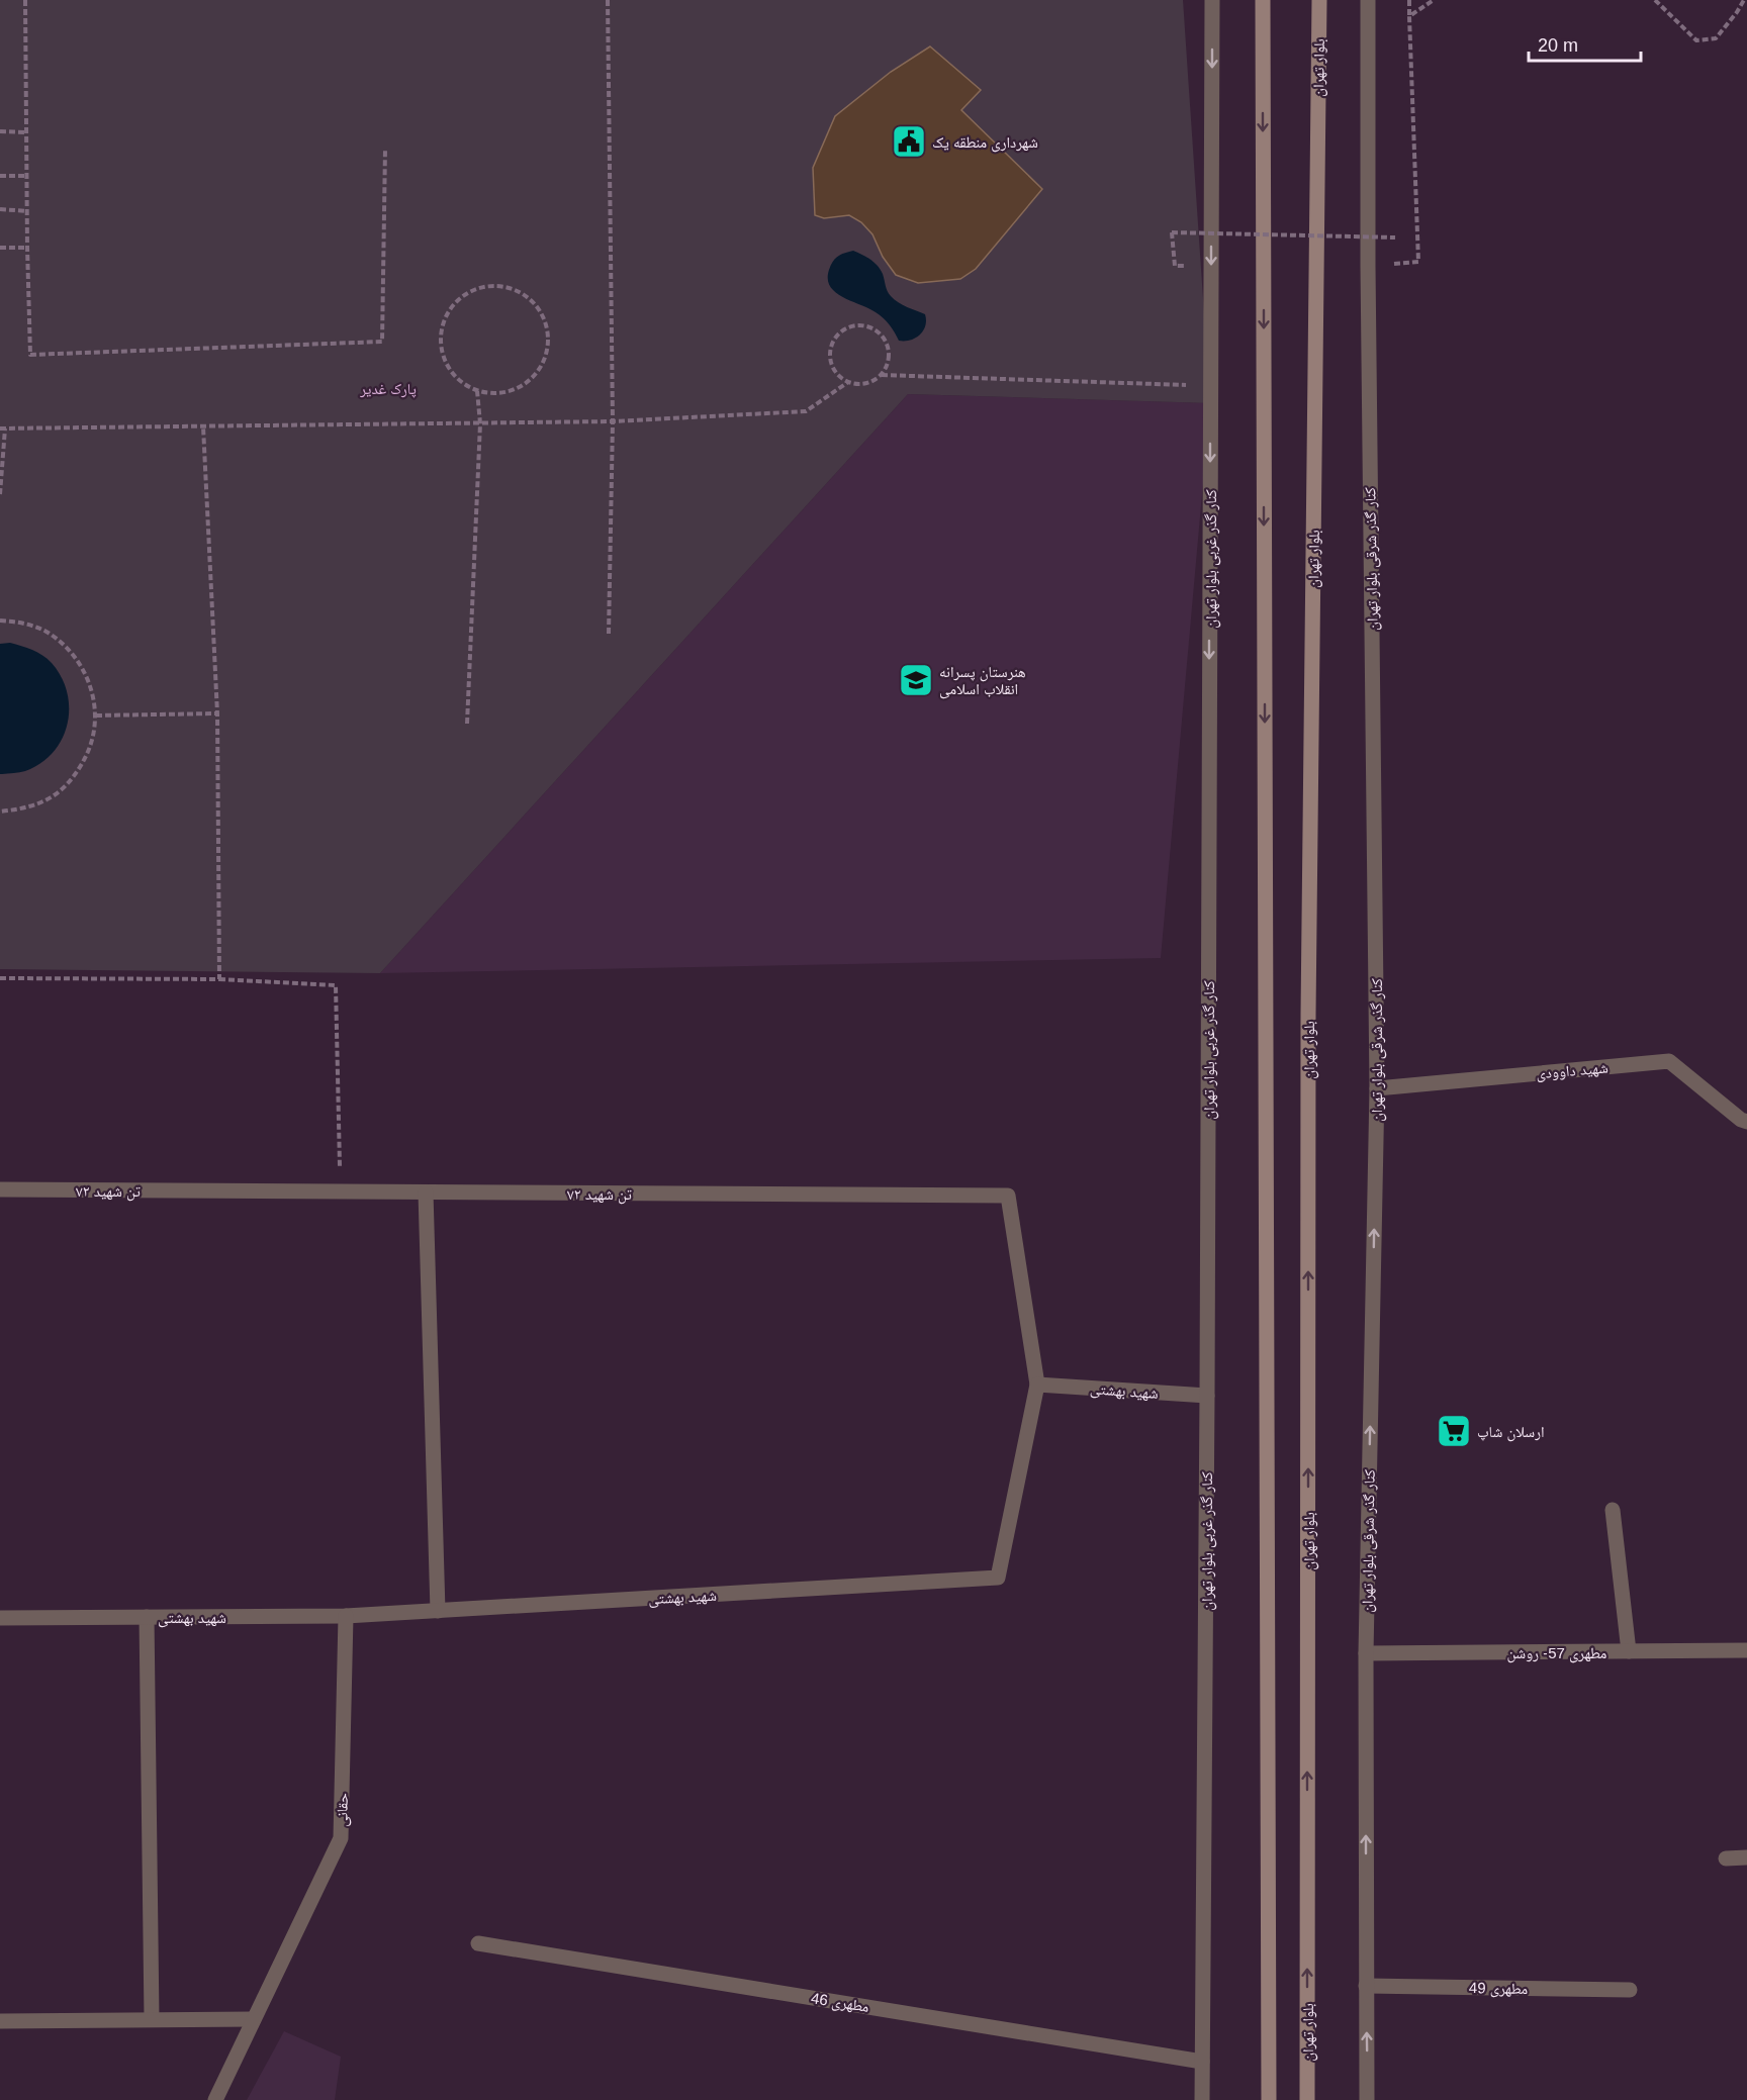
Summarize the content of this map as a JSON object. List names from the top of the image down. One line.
{"streets":{"main road":["بلوار تهران"],"street":["کنار گذر غربی بلوار تهران","کنار گذر شرقی بلوار تهران","شهید داوودی","۷۲ تن شهید","شهید بهشتی","مطهری 57- روشن","حقانی","مطهری 49","مطهری 46"]},"crossings":[["کنار گذر غربی بلوار تهران","شهید بهشتی"],["کنار گذر غربی بلوار تهران","مطهری 46"],["کنار گذر شرقی بلوار تهران","شهید داوودی"],["کنار گذر شرقی بلوار تهران","مطهری 57- روشن"],["کنار گذر شرقی بلوار تهران","مطهری 49"],["۷۲ تن شهید","شهید بهشتی"],["شهید بهشتی","حقانی"]],"one_way":["کنار گذر غربی بلوار تهران","کنار گذر شرقی بلوار تهران"],"parks":["پارک غدیر"],"places":{"public building":["شهرداری منطقه یک"],"school or university":["هنرستان پسرانه انقلاب اسلامی"],"supermarket":["ارسلان شاپ"]},"scale_bar":"20 m"}
